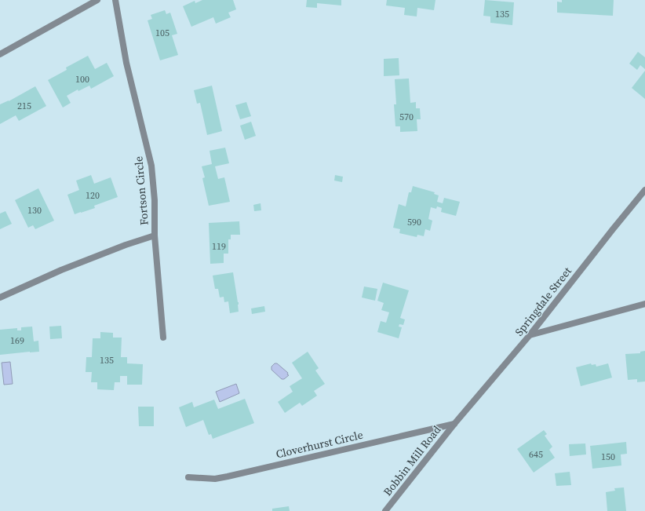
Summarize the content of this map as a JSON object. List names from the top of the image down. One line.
{"streets":{"street":["Fortson Circle","Springdale Street","Cloverhurst Circle","Bobbin Mill Road"]},"crossings":[["Springdale Street","Cloverhurst Circle"],["Springdale Street","Bobbin Mill Road"],["Cloverhurst Circle","Bobbin Mill Road"]],"house_numbers":["135","105","100","215","570","120","130","590","119","169","135","645","150"]}
